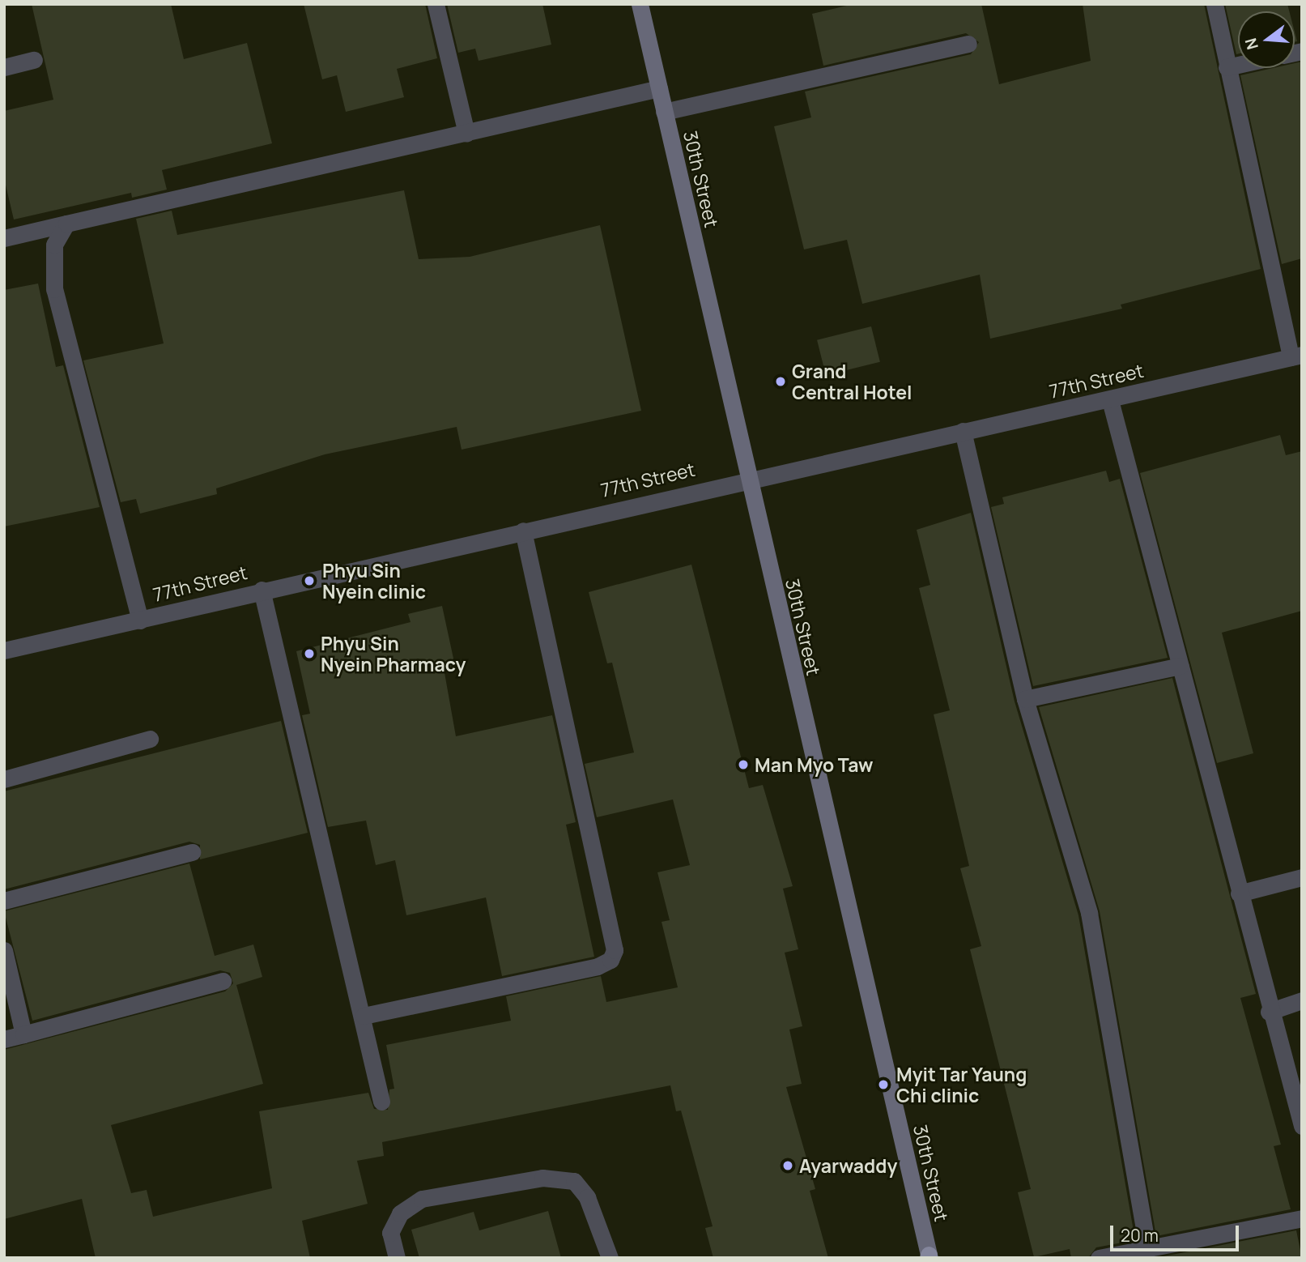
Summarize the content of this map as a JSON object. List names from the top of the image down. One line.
{"streets":{"main road":["30th Street"],"street":["77th Street"]},"crossings":[["30th Street","77th Street"]],"places":["Grand Central Hotel","Phyu Sin Nyein clinic","Phyu Sin Nyein Pharmacy","Man Myo Taw","Myit Tar Yaung Chi clinic","Ayarwaddy"],"scale_bar":"20 m","north":"left"}
